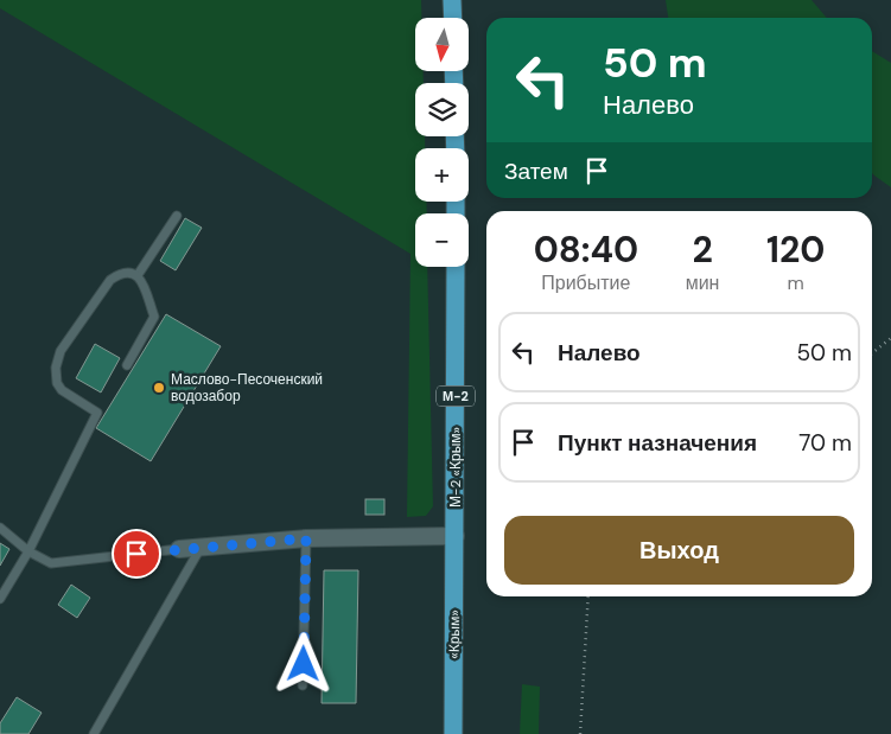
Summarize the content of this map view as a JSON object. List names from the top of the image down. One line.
{"streets":{"highway":["М-2","М-2 «Крым»","«Крым»"]},"crossings":[["М-2 «Крым»","«Крым»"]],"places":["Маслово-Песоченский водозабор"],"north":"bottom","page":{"map_buttons":["+","−"],"turn":["50 m","Налево"],"then":"Затем","eta":["08:40","Прибытие","2","мин","120","m"],"list":[{"name":"Налево","value":"50 m"},{"name":"Пункт назначения","value":"70 m"}],"buttons":"Выход"}}
